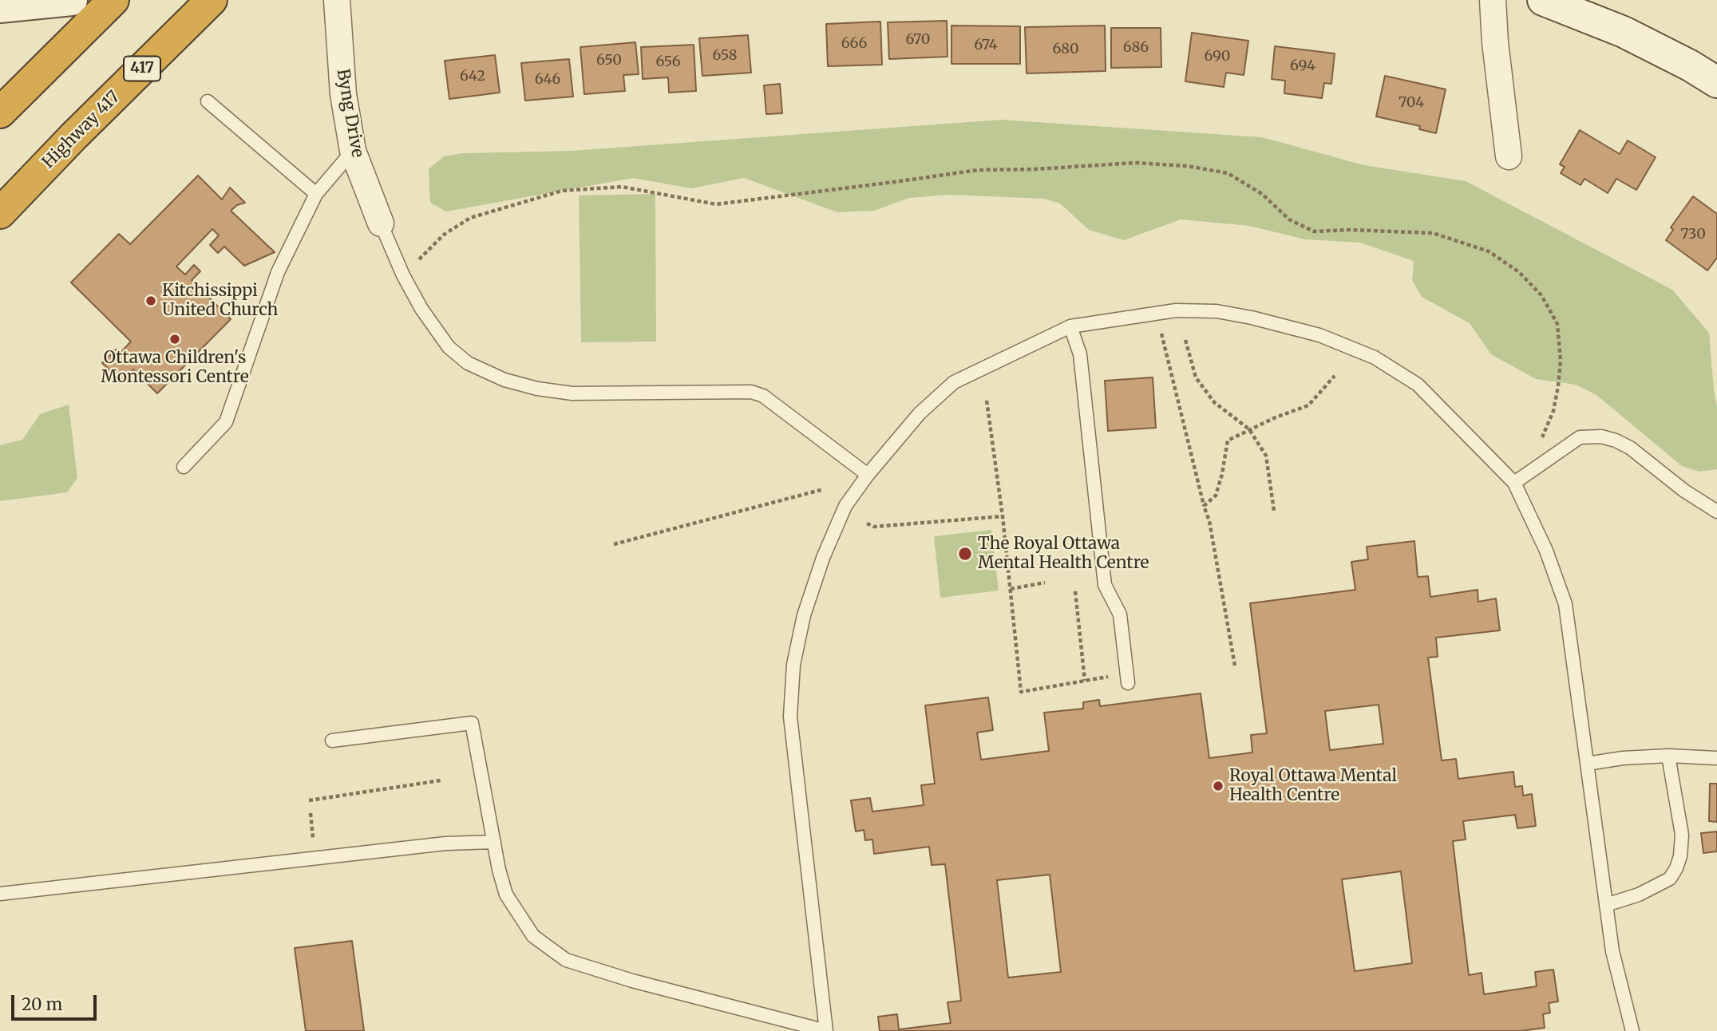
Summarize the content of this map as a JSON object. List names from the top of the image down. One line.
{"streets":{"highway":["417","Highway 417"],"street":["Byng Drive"]},"places":["Kitchissippi United Church","Ottawa Children's Montessori Centre","The Royal Ottawa Mental Health Centre","Royal Ottawa Mental Health Centre"],"house_numbers":["670","666","674","686","680","658","690","650","656","694","642","646","704","730"],"scale_bar":"20 m"}
